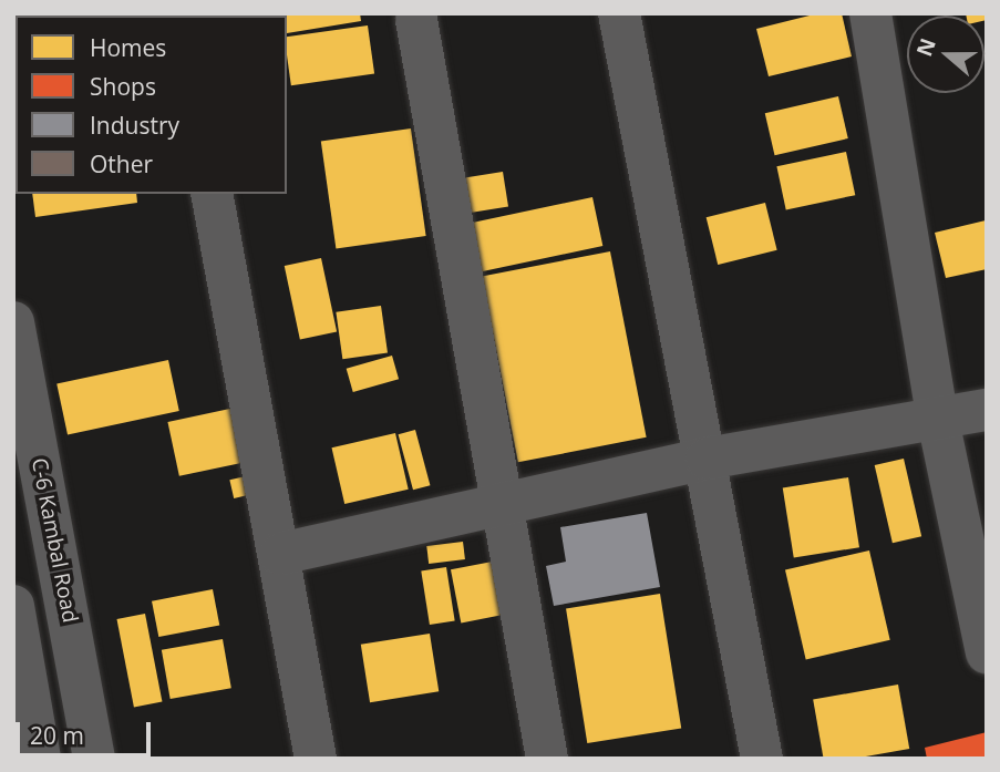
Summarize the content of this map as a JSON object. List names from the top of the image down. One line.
{"streets":{"street":["C-6 Kambal Road"]},"legend":["Homes","Shops","Industry","Other"],"scale_bar":"20 m","north":"left"}
